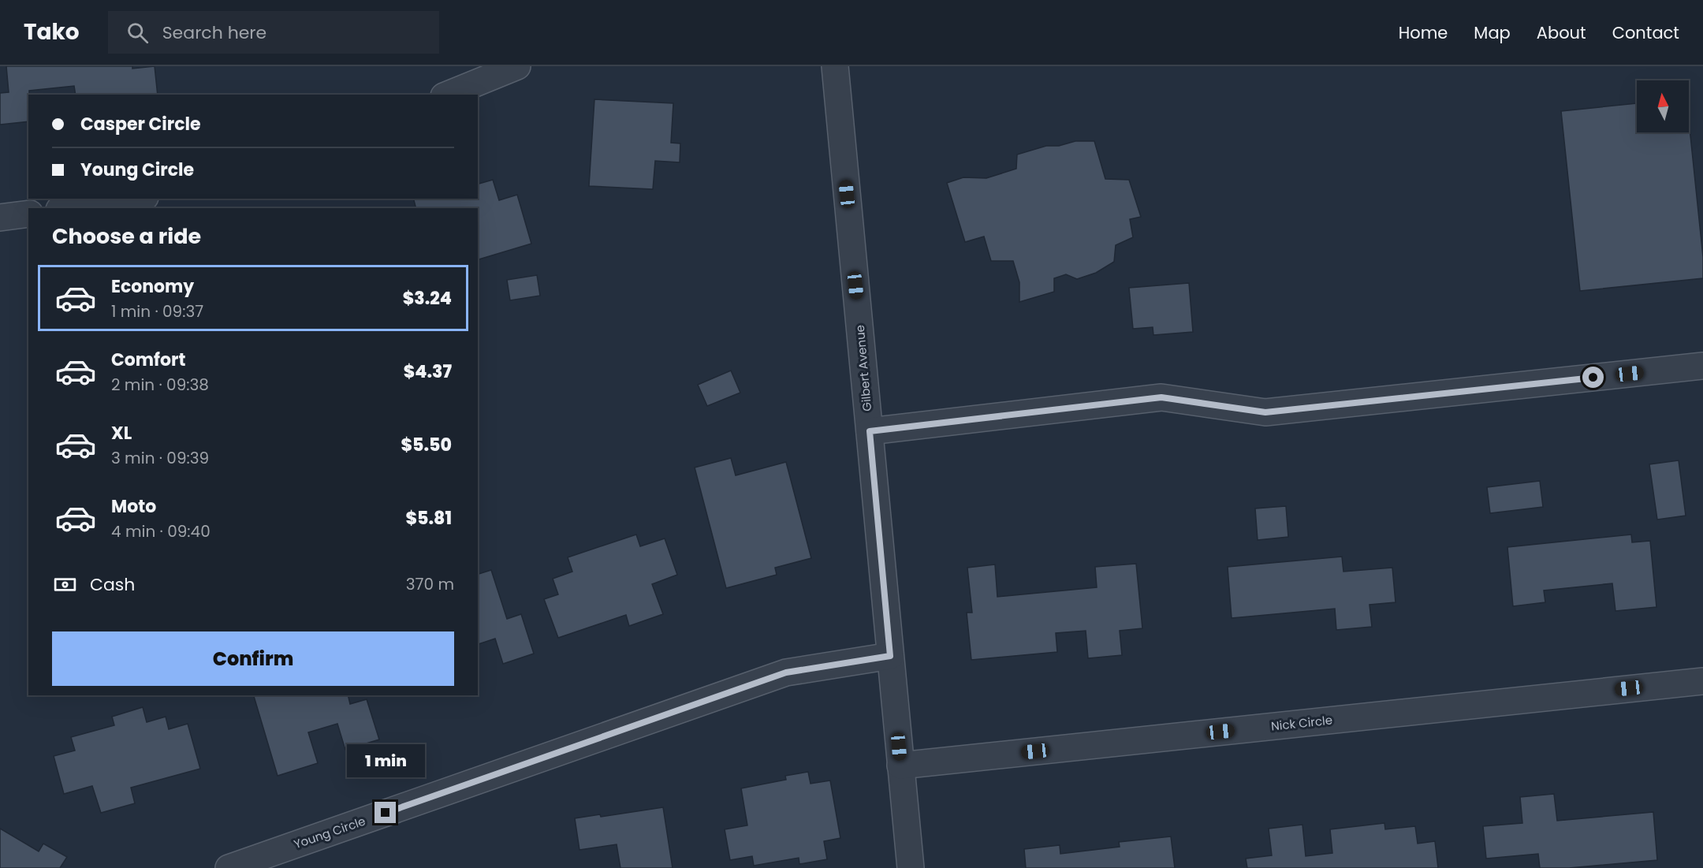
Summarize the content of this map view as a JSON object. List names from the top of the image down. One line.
{"streets":{"street":["Gilbert Avenue","Nick Circle","Young Circle"]},"crossings":[["Gilbert Avenue","Nick Circle"],["Gilbert Avenue","Young Circle"]],"north":"top","page":{"header":"Tako","search":"Search here","nav":["Home","Map","About","Contact"],"banner":["Casper Circle","Young Circle"],"heading":"Choose a ride","list":[{"name":"Economy","note":"1 min · 09:37","value":"$3.24"},{"name":"Comfort","note":"2 min · 09:38","value":"$4.37"},{"name":"XL","note":"3 min · 09:39","value":"$5.50"},{"name":"Moto","note":"4 min · 09:40","value":"$5.81"}],"pay":["Cash","370 m"],"buttons":"Confirm","bubble":"1 min"}}
